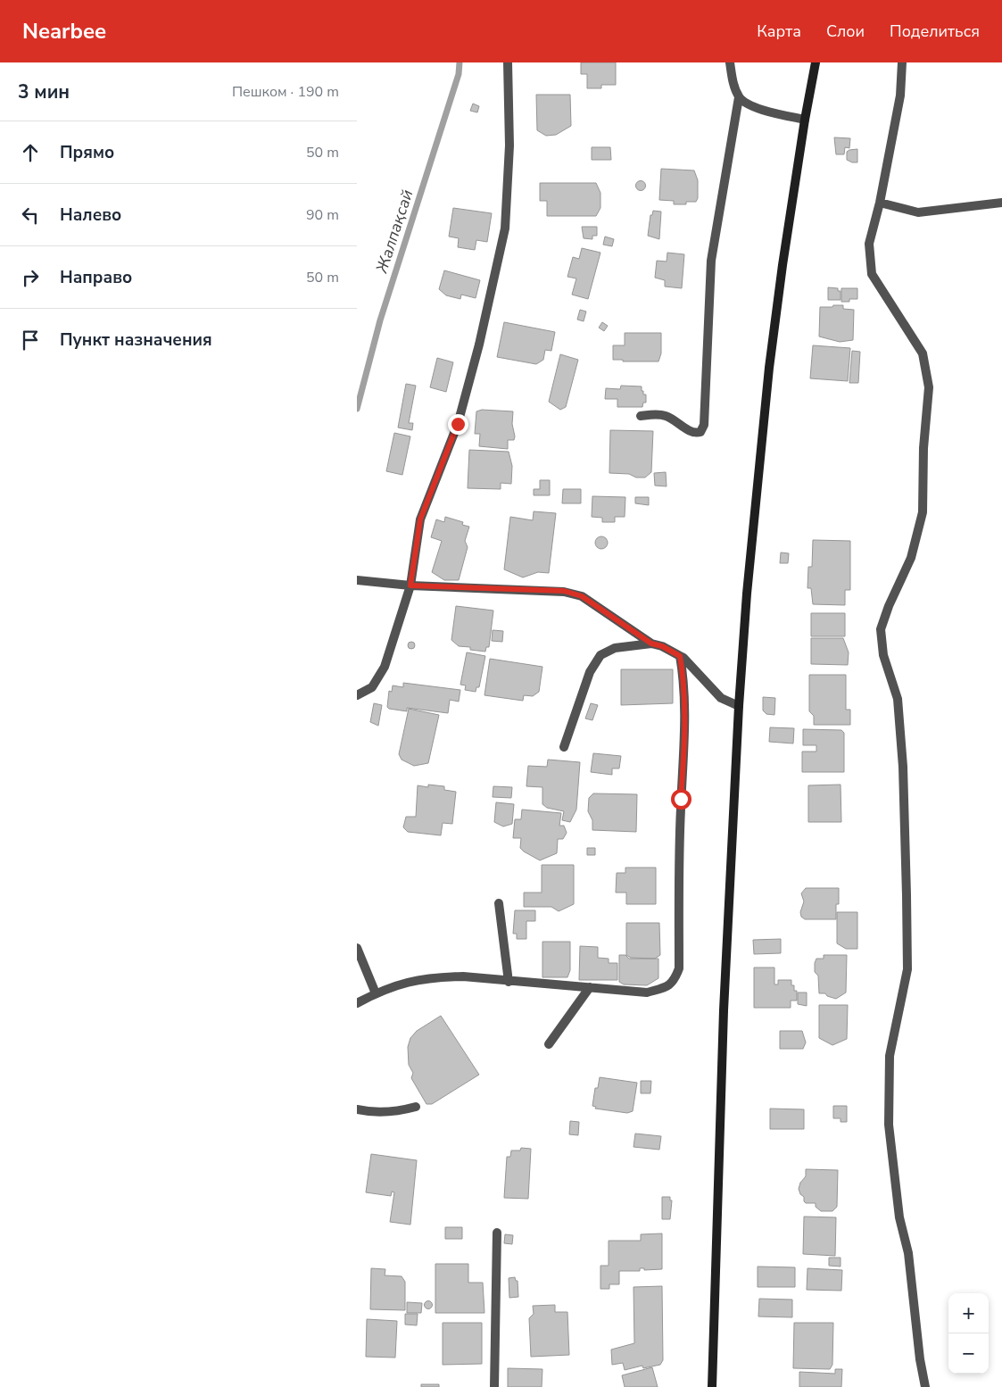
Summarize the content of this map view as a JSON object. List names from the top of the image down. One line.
{"water":["Жалпақсай"],"page":{"header":"Nearbee","nav":["Карта","Слои","Поделиться"],"heading":["3 мин","Пешком · 190 m"],"list":[["Прямо","50 m"],["Налево","90 m"],["Направо","50 m"],"Пункт назначения"],"map_buttons":["+","−"]}}
